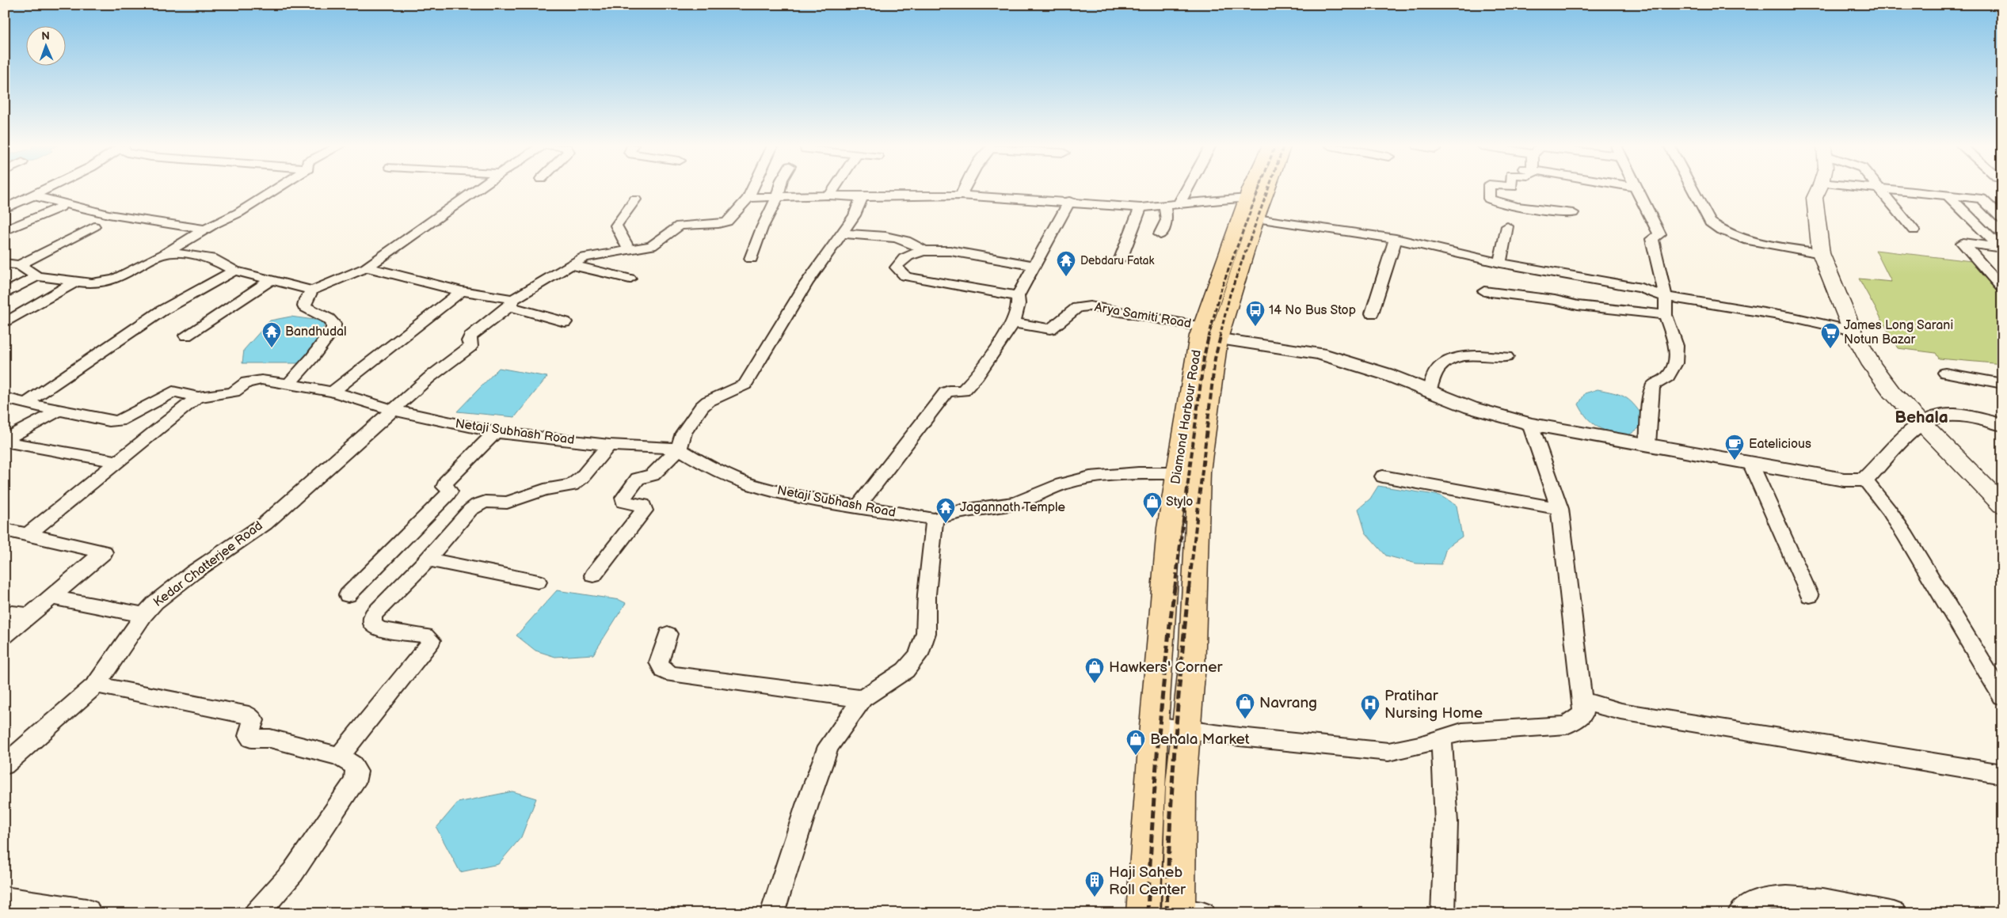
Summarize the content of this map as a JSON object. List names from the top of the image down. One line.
{"streets":{"highway":["Diamond Harbour Road"],"street":["Arya Samiti Road","Netaji Subhash Road","Kedar Chatterjee Road"]},"crossings":[["Arya Samiti Road","Diamond Harbour Road"],["Diamond Harbour Road","Netaji Subhash Road"],["Netaji Subhash Road","Kedar Chatterjee Road"]],"districts":["Behala"],"places":{"temple":["Debdaru Fatak","Bandhudal","Jagannath Temple"],"bus stop":["14 No Bus Stop"],"supermarket":["James Long Sarani Notun Bazar"],"cafe":["Eatelicious"],"shop":["Stylo","Hawkers' Corner","Navrang","Behala Market"],"hospital":["Pratihar Nursing Home"],"building":["Haji Saheb Roll Center"]},"north":"top"}
